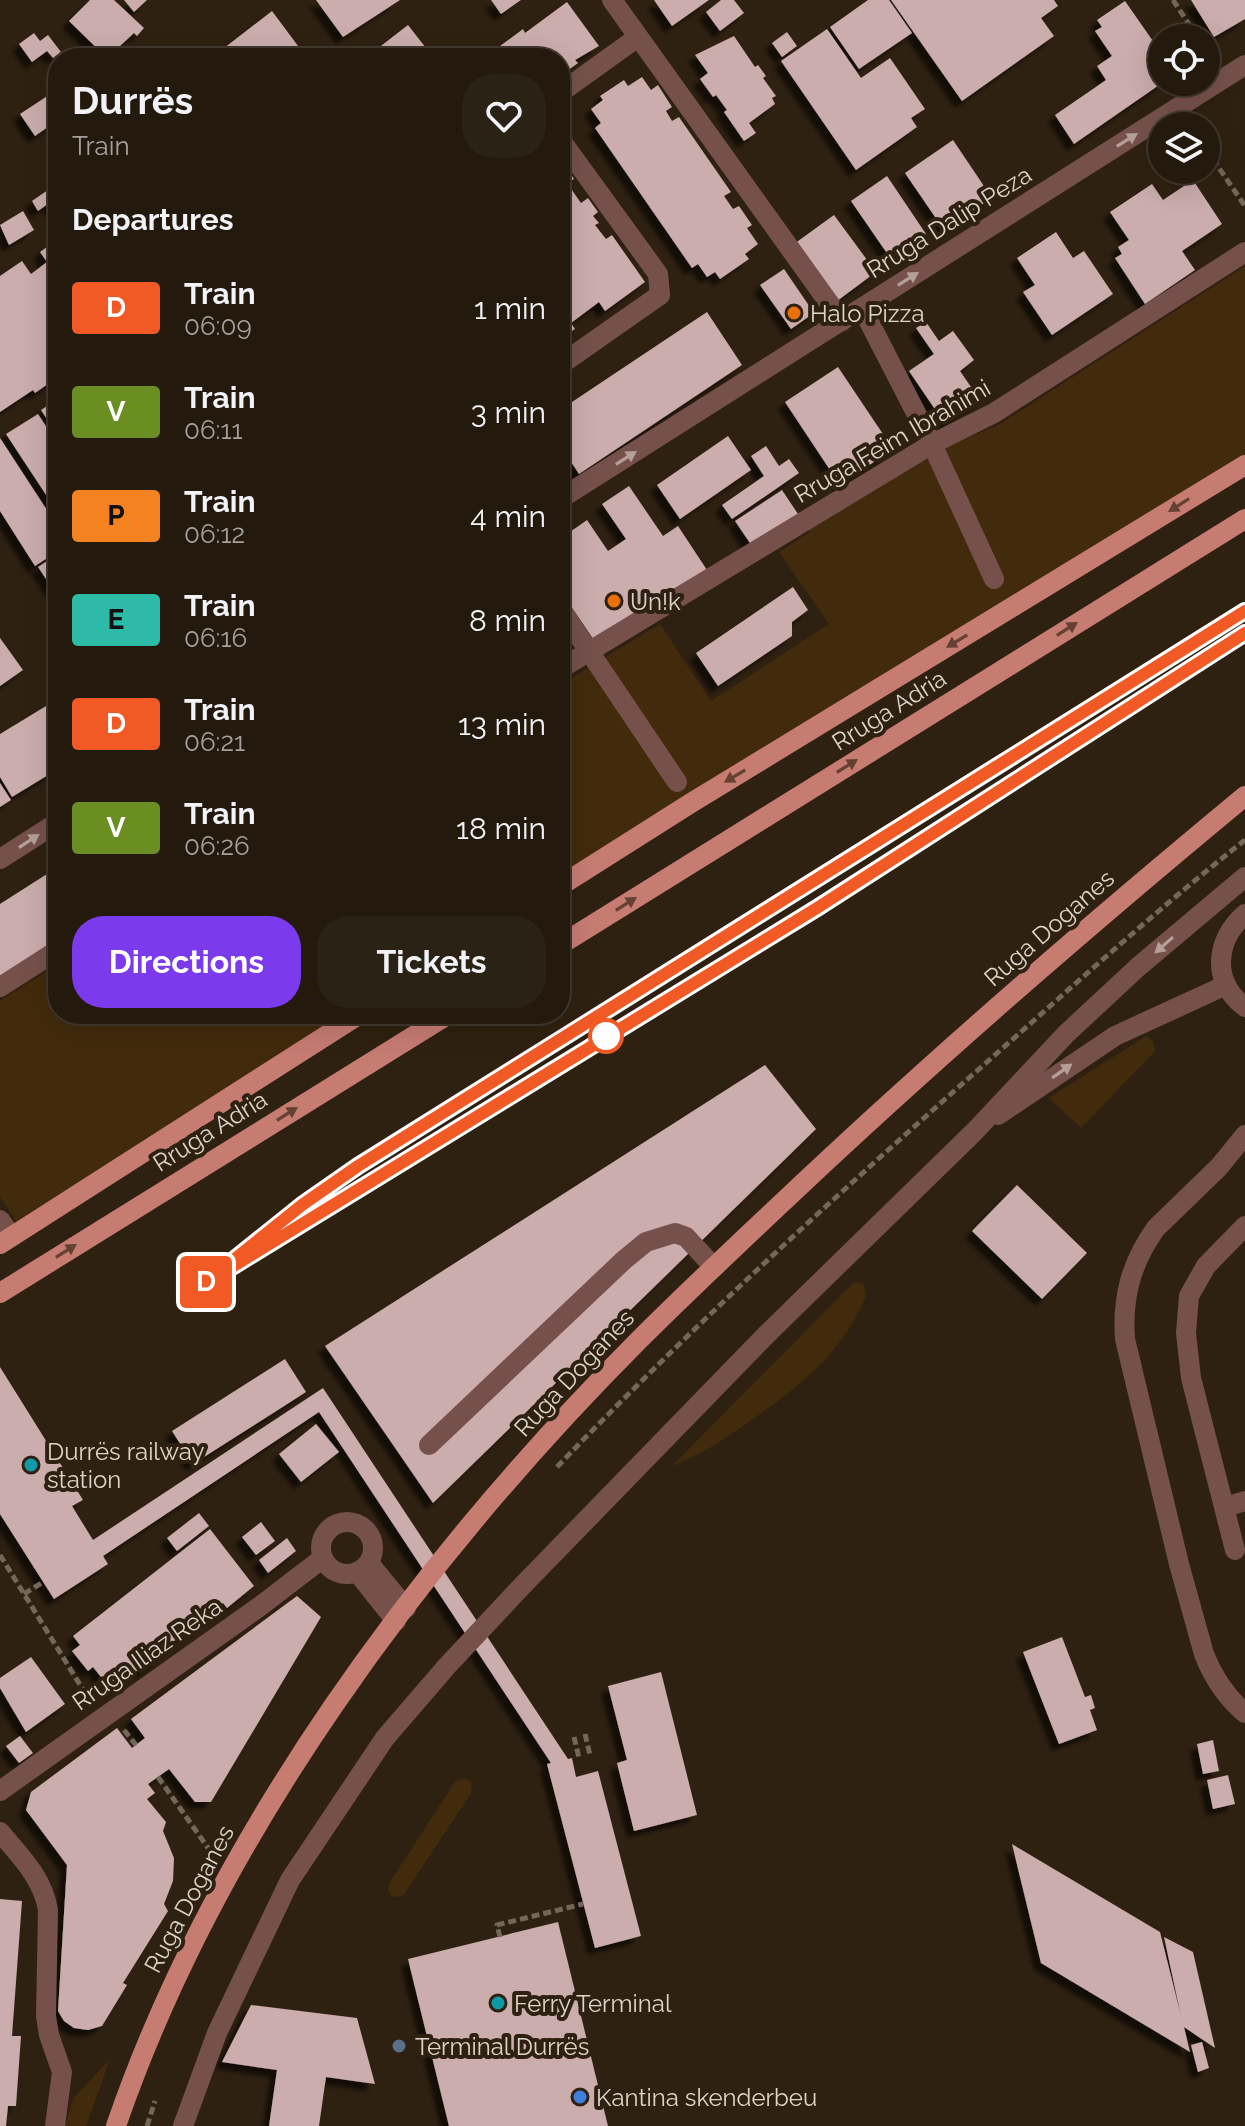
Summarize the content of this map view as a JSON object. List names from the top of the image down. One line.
{"streets":{"main road":["Rruga Adria","Ruga Doganes"],"street":["Rruga Dalip Peza","Rruga Feim Ibrahimi","Rruga Iliaz Reka"]},"one_way":["Rruga Dalip Peza"],"places":["Halo Pizza","Un!k","Durrës railway station","Ferry Terminal","Terminal Durrës","Kantina skenderbeu"],"page":{"on_map":"D","heading":[["Durrës","Train"],"Departures"],"list":[{"mark":"D","name":"Train","note":"06:09","value":"1 min"},{"mark":"V","name":"Train","note":"06:11","value":"3 min"},{"mark":"P","name":"Train","note":"06:12","value":"4 min"},{"mark":"E","name":"Train","note":"06:16","value":"8 min"},{"mark":"D","name":"Train","note":"06:21","value":"13 min"},{"mark":"V","name":"Train","note":"06:26","value":"18 min"}],"buttons":["Directions","Tickets"]}}
